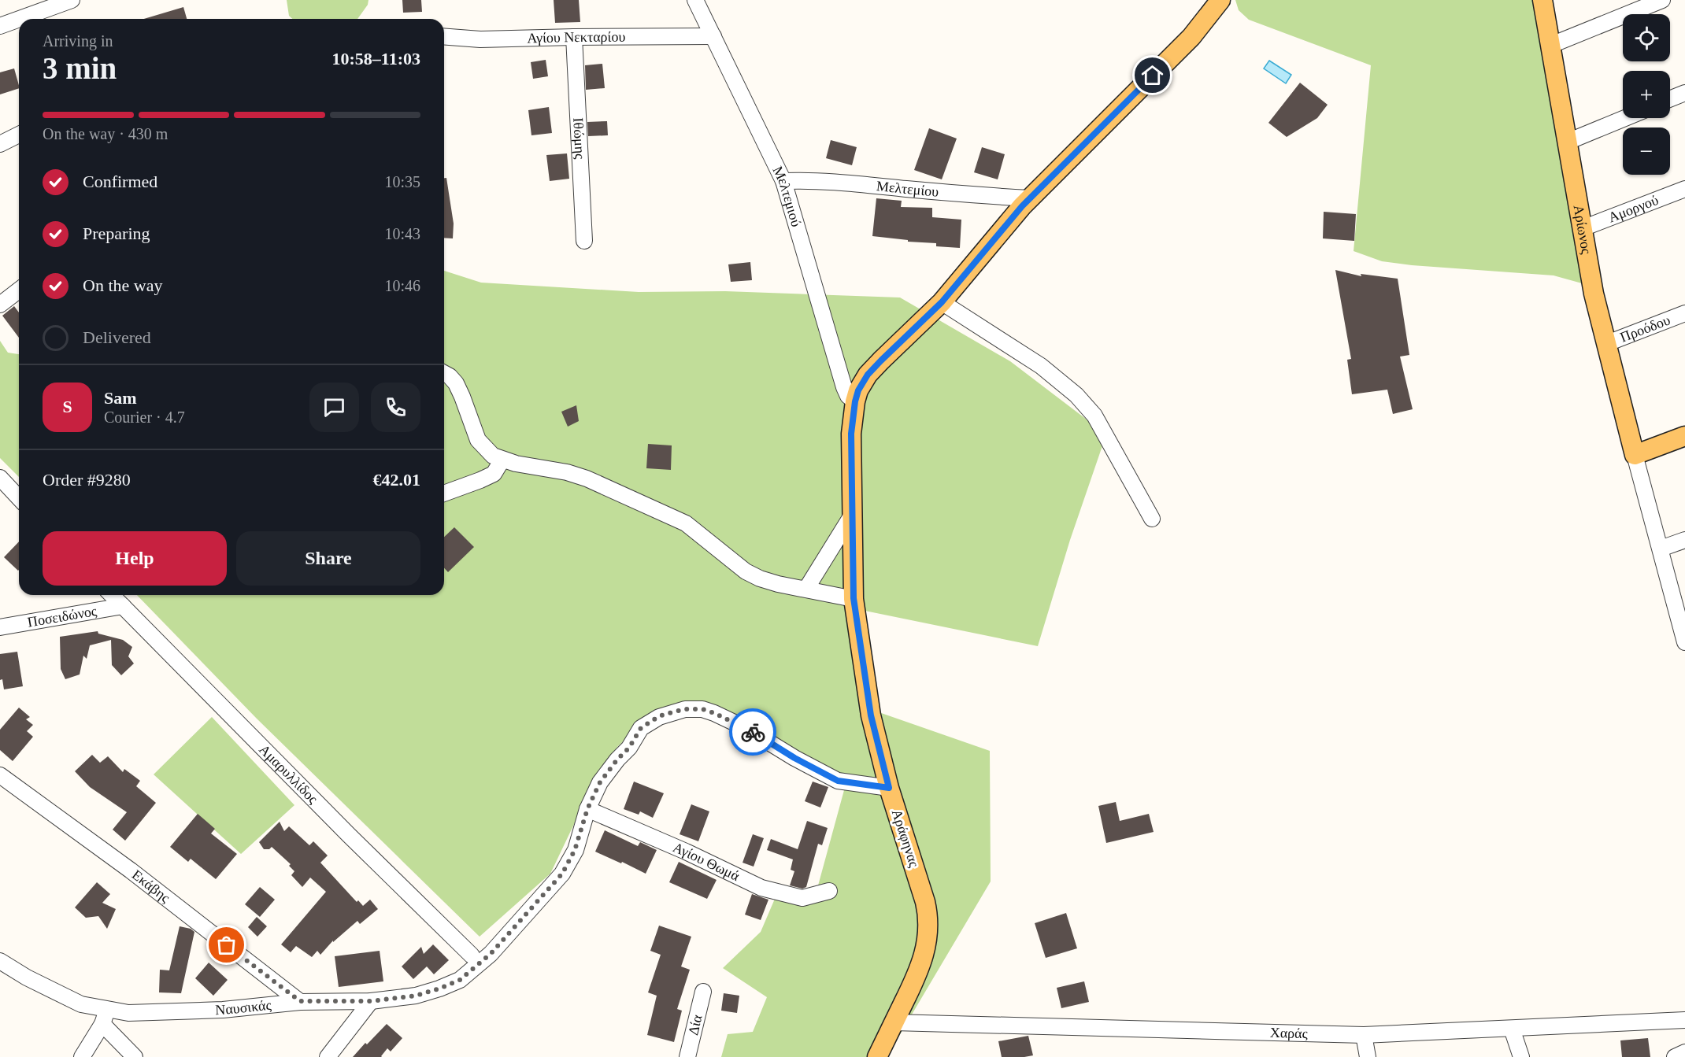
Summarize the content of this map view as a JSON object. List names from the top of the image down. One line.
{"streets":{"main road":["Αρίωνος","Αράφηνας"],"street":["Αγίου Νεκταρίου","Ιθώμης","Μελτεμίου","Μελτεμιού","Αμοργού","Προόδου","Ποσειδώνος","Αμαρυλλίδος","Αγίου Θωμά","Εκάβης","Ναυσικάς","Δία","Χαράς"]},"crossings":[["Αγίου Νεκταρίου","Ιθώμης"],["Αγίου Νεκταρίου","Μελτεμιού"],["Μελτεμίου","Μελτεμιού"],["Μελτεμίου","Αράφηνας"],["Μελτεμιού","Αράφηνας"],["Αμοργού","Αρίωνος"],["Αρίωνος","Προόδου"],["Ποσειδώνος","Αμαρυλλίδος"],["Αράφηνας","Ναυσικάς"],["Αράφηνας","Χαράς"],["Αγίου Θωμά","Ναυσικάς"],["Εκάβης","Ναυσικάς"]],"page":{"map_buttons":["+","−"],"heading":["3 min","Arriving in","10:58–11:03"],"panel":["Sam","Courier · 4.7","Order #9280","€42.01"],"bar":"On the way · 430 m","list":[["Confirmed","10:35"],["Preparing","10:43"],["On the way","10:46"],"Delivered"],"round":"S","buttons":["Help","Share"]}}
